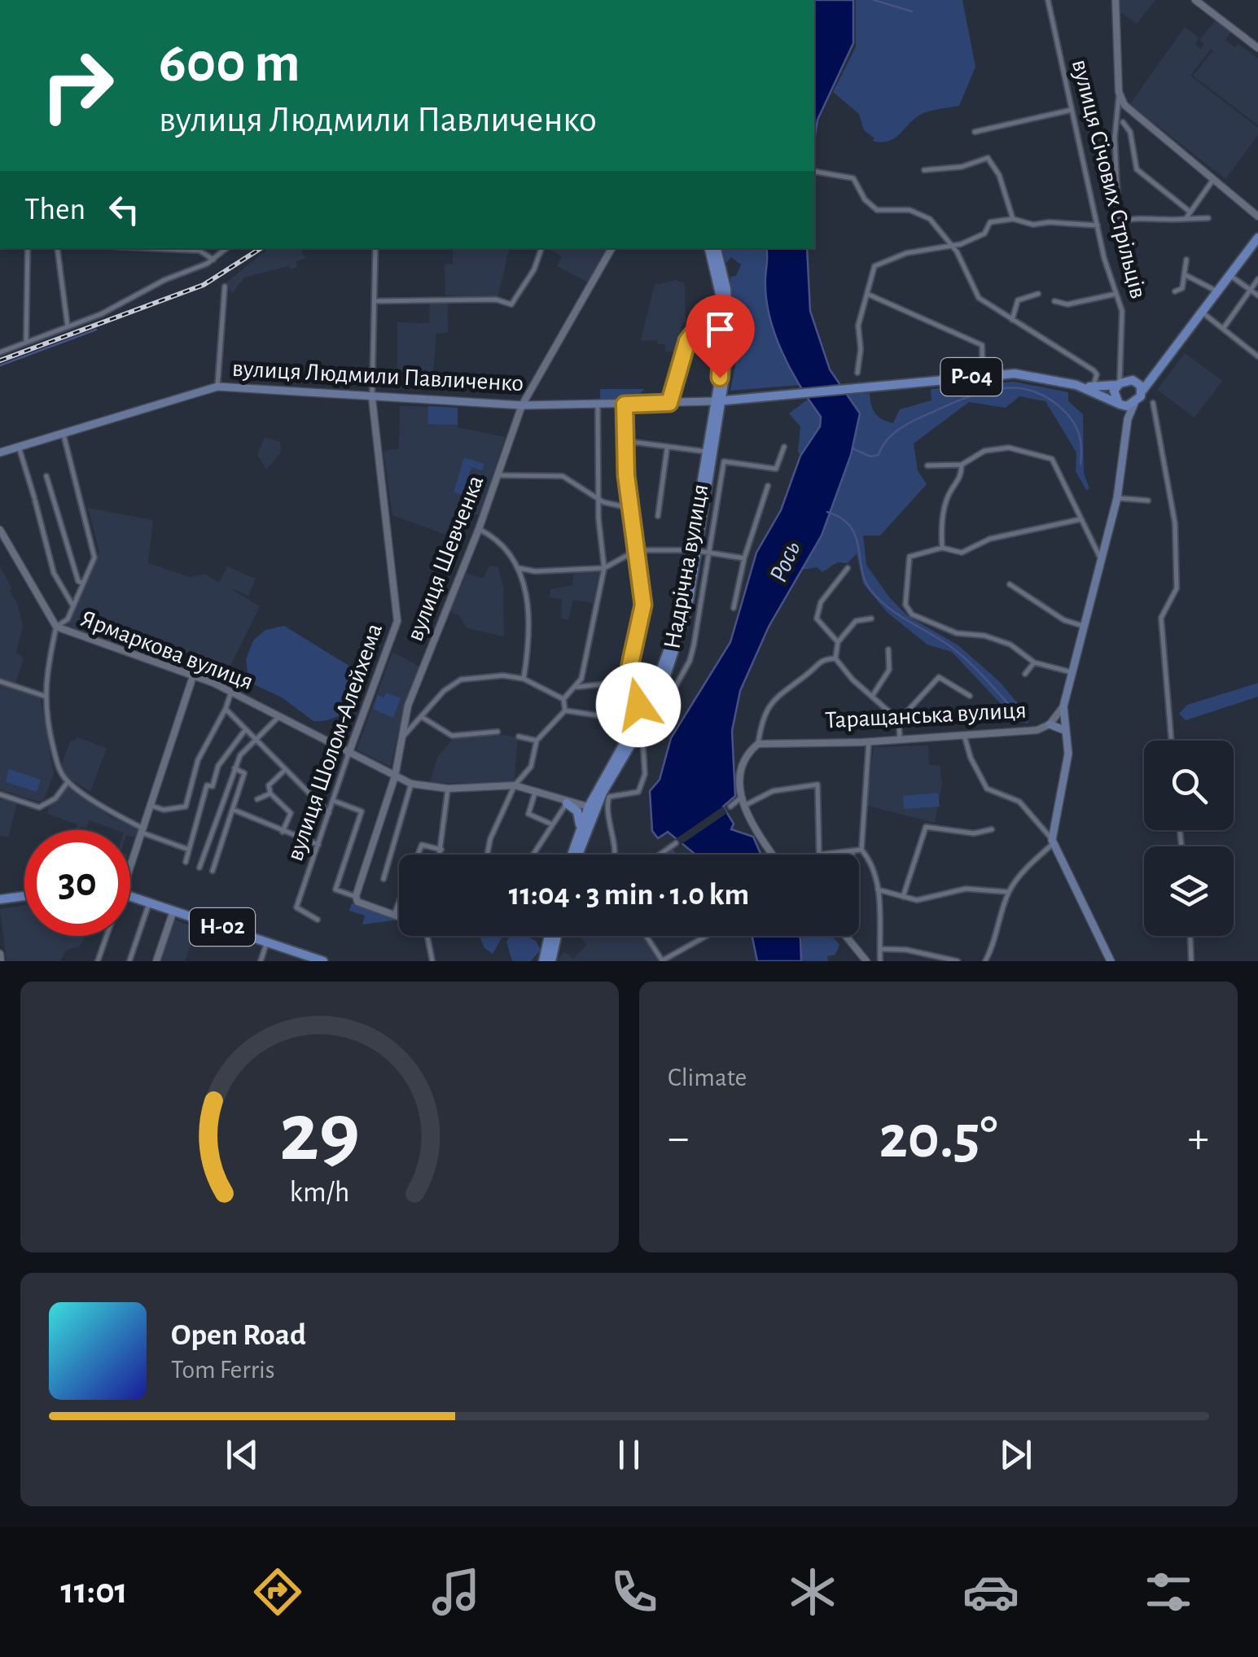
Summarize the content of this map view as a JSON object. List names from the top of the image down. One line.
{"streets":{"main road":["вулиця Людмили Павличенко","Р-04","Таращанська вулиця","Н-02"],"street":["вулиця Січових Стрільців","вулиця Шевченка","Надрічна вулиця","Ярмаркова вулиця","вулиця Шолом-Алейхема"]},"crossings":[["вулиця Січових Стрільців","Р-04"],["вулиця Січових Стрільців","Таращанська вулиця"],["вулиця Людмили Павличенко","Р-04"],["вулиця Людмили Павличенко","вулиця Шевченка"],["вулиця Людмили Павличенко","вулиця Шолом-Алейхема"],["Р-04","Таращанська вулиця"],["вулиця Шевченка","Ярмаркова вулиця"],["Ярмаркова вулиця","вулиця Шолом-Алейхема"]],"water":["Рось"],"page":{"turn":["600 m","вулиця Людмили Павличенко"],"then":"Then","limit":"30","trip":"11:04 · 3 min · 1.0 km","tile":"Climate","heat":["−","20.5°","+"],"song":["Open Road","Tom Ferris"],"tabs":"11:01","gauge":["29","km/h"]}}
